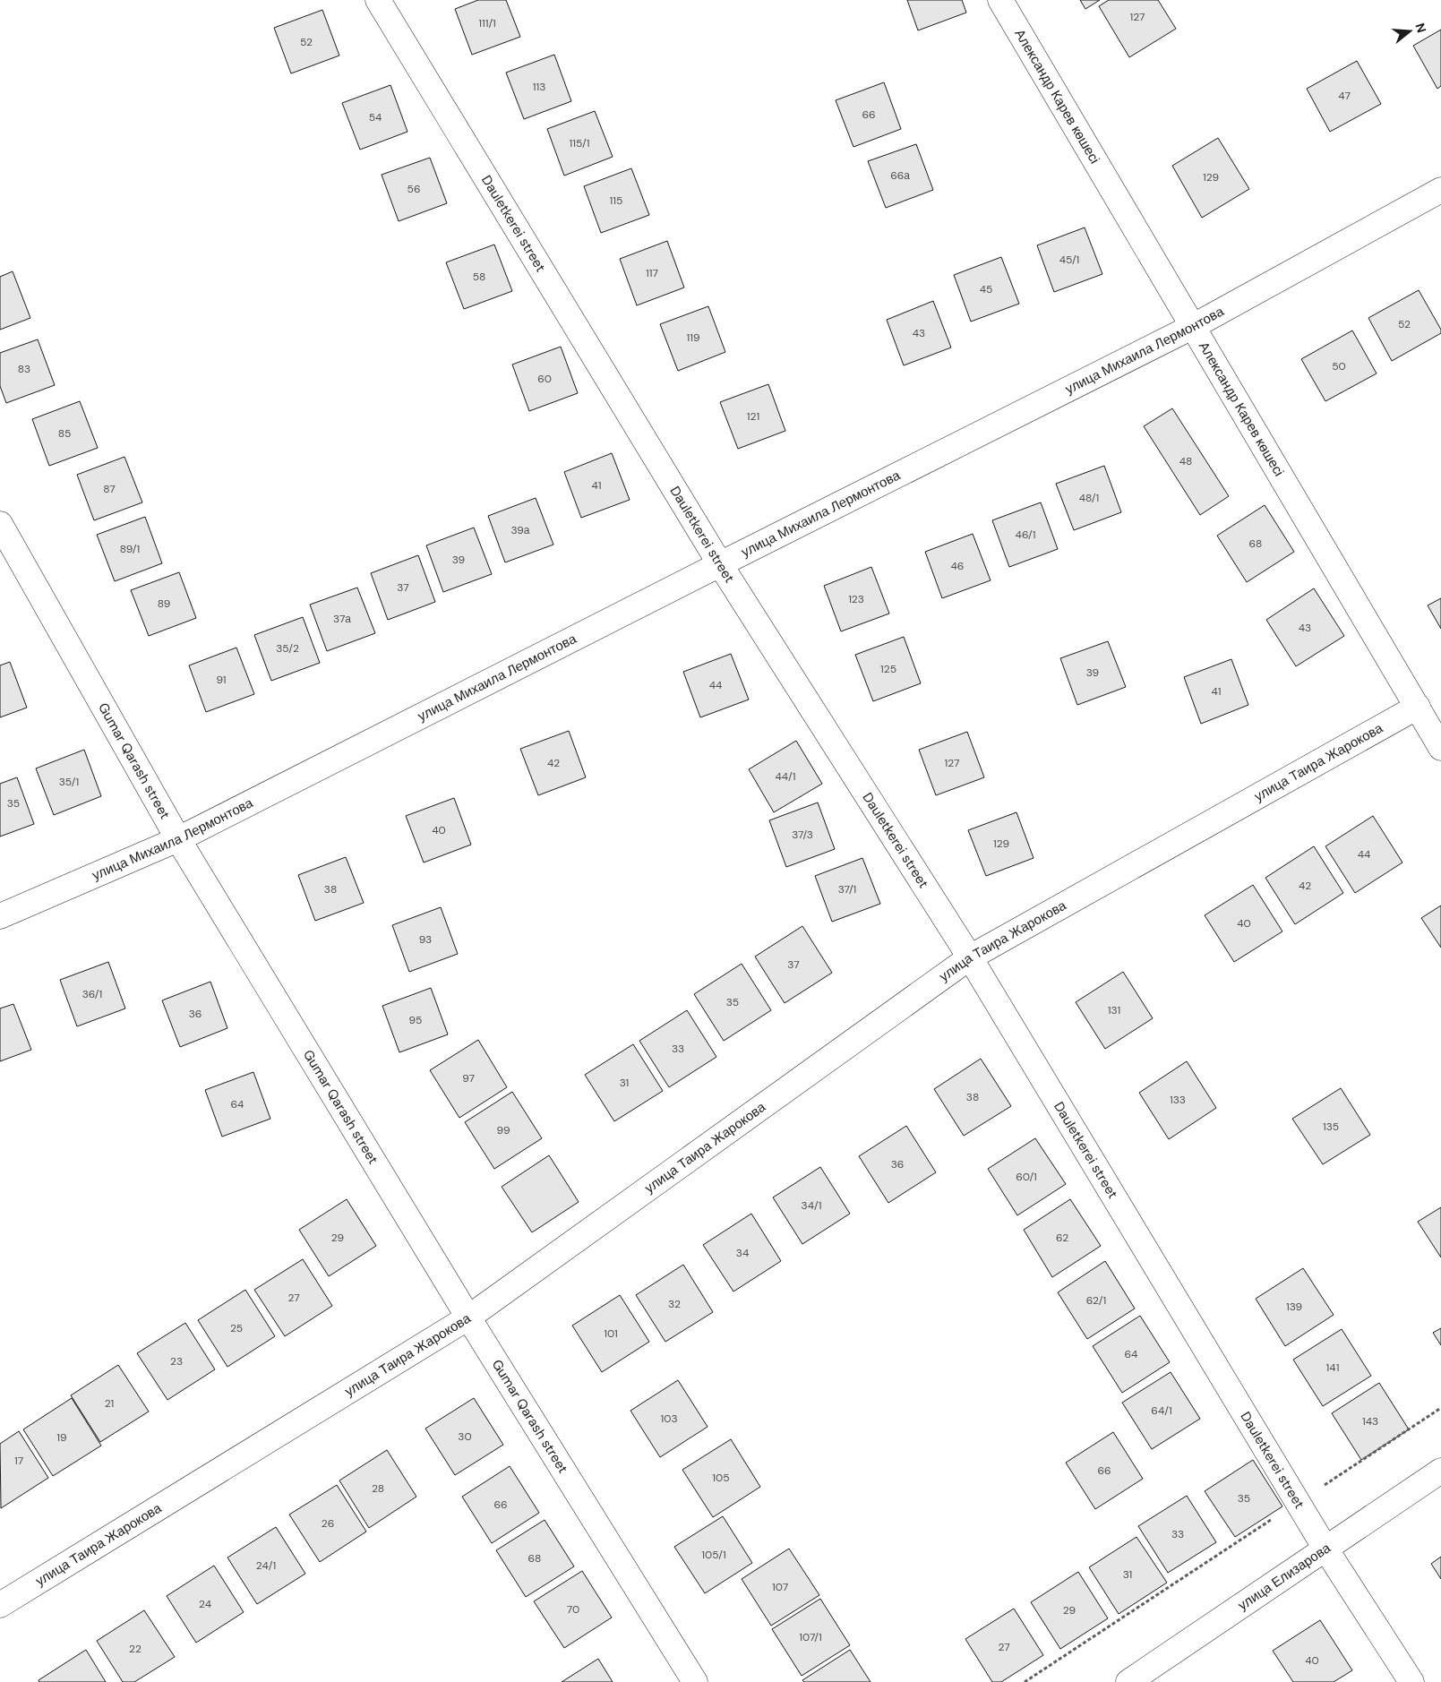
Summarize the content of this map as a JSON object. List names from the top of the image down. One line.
{"streets":{"street":["Александр Карев көшесі","Dauletkerei street","улица Михаила Лермонтова","Gumar Qarash street","улица Таира Жарокова","улица Елизарова"]},"crossings":[["Александр Карев көшесі","улица Михаила Лермонтова"],["Александр Карев көшесі","улица Таира Жарокова"],["Dauletkerei street","улица Михаила Лермонтова"],["Dauletkerei street","улица Таира Жарокова"],["Dauletkerei street","улица Елизарова"],["улица Михаила Лермонтова","Gumar Qarash street"],["Gumar Qarash street","улица Таира Жарокова"]],"house_numbers":["127","111/1","52","113","47","66","54","115/1","66а","129","56","115","45/1","117","58","45","52","43","119","50","83","60","121","85","48","41","87","48/1","39а","46/1","68","89/1","39","46","37","123","89","37а","43","35/2","125","39","91","44","41","42","127","44/1","35/1","35","40","37/3","129","44","42","38","37/1","40","93","37","36/1","35","131","36","95","33","97","31","38","133","64","135","99","36","60/1","34/1","29","62","34","27","62/1","32","139","25","101","64","23","141","21","64/1","103","143","30","19","17","66","105","28","35","66","26","33","105/1","68","24/1","31","107","24","70","29","107/1","27","22","40"],"north":"right"}
